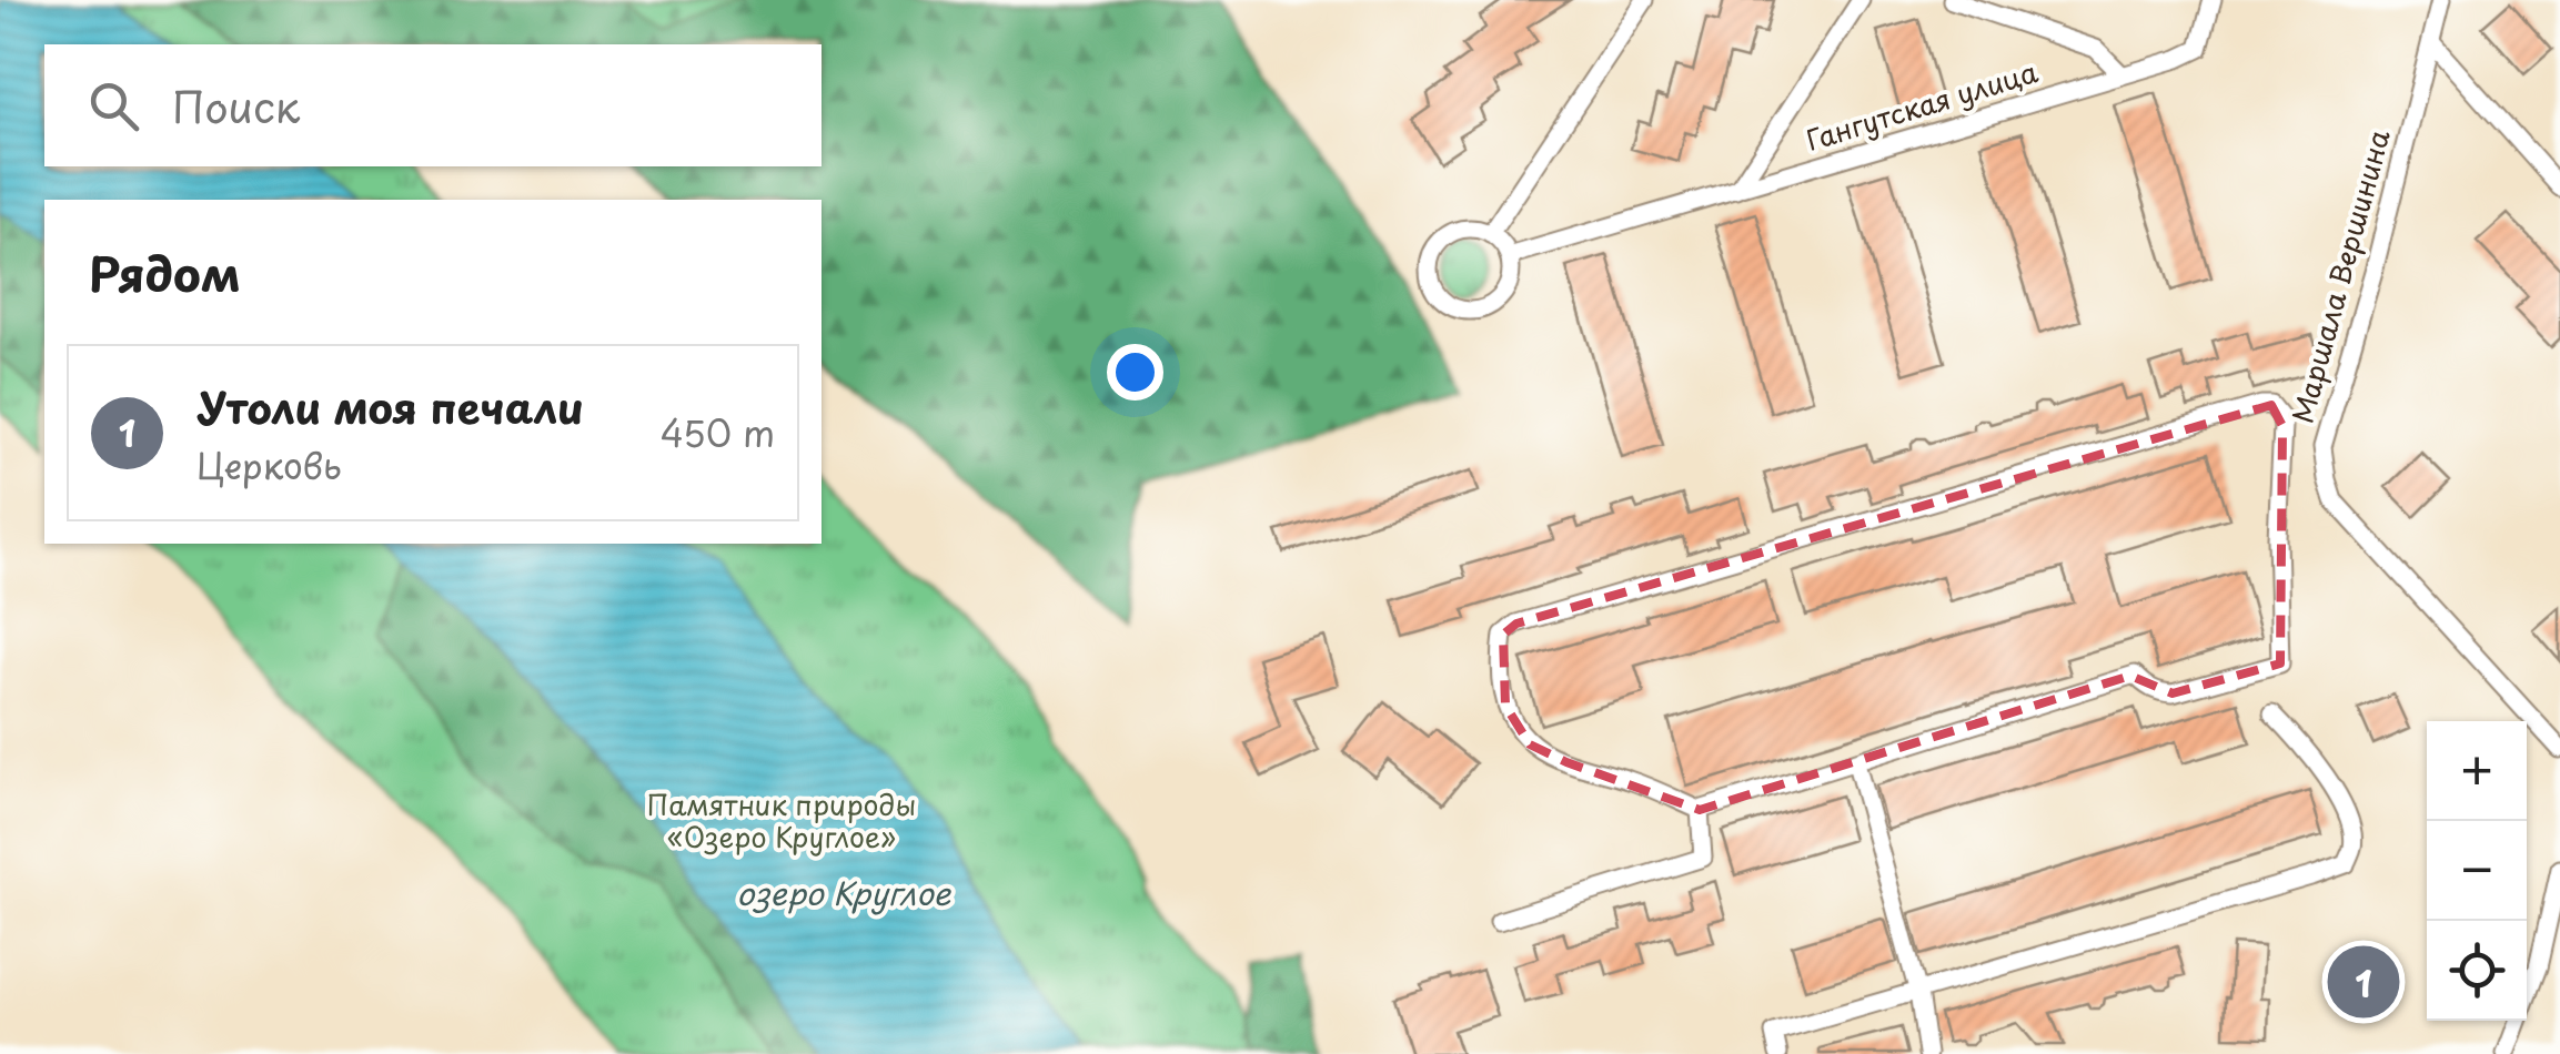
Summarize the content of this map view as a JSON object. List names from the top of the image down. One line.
{"streets":{"street":["Гангутская улица","Маршала Вершинина"]},"water":["озеро Круглое"],"parks":["Памятник природы «Озеро Круглое»"],"page":{"search":"Поиск","heading":"Рядом","list":[{"mark":"1","name":"Утоли моя печали","note":"Церковь","value":"450 m"}],"map_buttons":["+","−"],"pins":"1"}}
